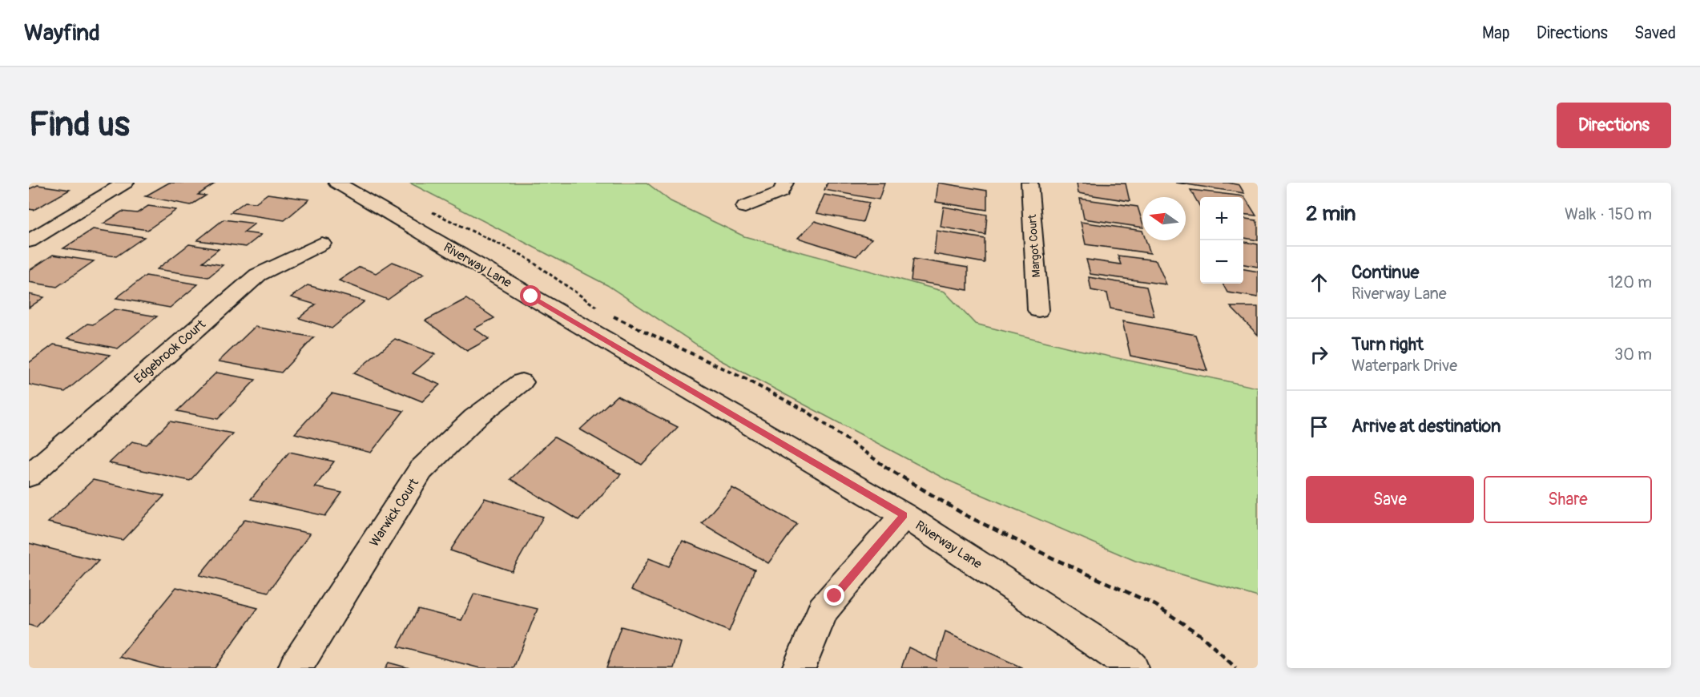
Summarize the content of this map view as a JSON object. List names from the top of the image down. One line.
{"streets":{"street":["Margot Court","Riverway Lane","Edgebrook Court","Warwick Court"]},"north":"left","page":{"header":"Wayfind","nav":["Map","Directions","Saved"],"buttons":["Directions",["Save","Share"]],"title":"Find us","heading":["2 min","Walk · 150 m"],"map_buttons":["+","−"],"list":[["Continue","Riverway Lane","120 m"],["Turn right","Waterpark Drive","30 m"],"Arrive at destination"]}}
